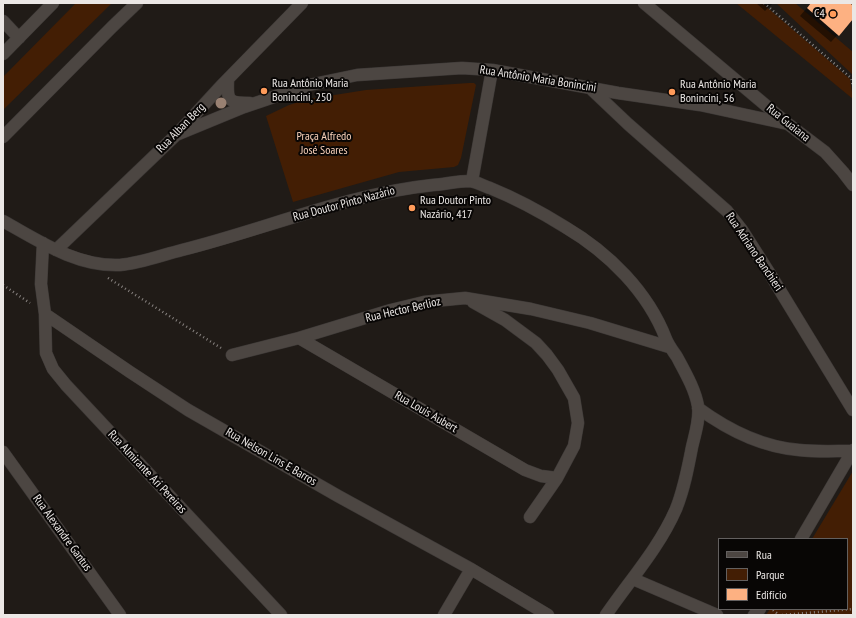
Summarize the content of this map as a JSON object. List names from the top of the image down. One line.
{"streets":{"street":["Rua Antônio Maria Bonincini","Rua Guaiana","Rua Alban Berg","Rua Doutor Pinto Nazário","Rua Adriano Banchieri","Rua Hector Berlioz","Rua Louis Aubert","Rua Nelson Lins E Barros","Rua Almirante Ari Pereiras","Rua Alexandre Gantus"]},"crossings":[["Rua Antônio Maria Bonincini","Rua Guaiana"],["Rua Antônio Maria Bonincini","Rua Alban Berg"],["Rua Antônio Maria Bonincini","Rua Adriano Banchieri"],["Rua Alban Berg","Rua Doutor Pinto Nazário"],["Rua Doutor Pinto Nazário","Rua Hector Berlioz"],["Rua Doutor Pinto Nazário","Rua Almirante Ari Pereiras"],["Rua Hector Berlioz","Rua Louis Aubert"],["Rua Nelson Lins E Barros","Rua Almirante Ari Pereiras"]],"parks":["Praça Alfredo José Soares"],"places":["C4","Rua Antônio Maria Bonincini, 250","Rua Antônio Maria Bonincini, 56","Rua Doutor Pinto Nazário, 417"],"legend":["Rua","Parque","Edifício"]}
